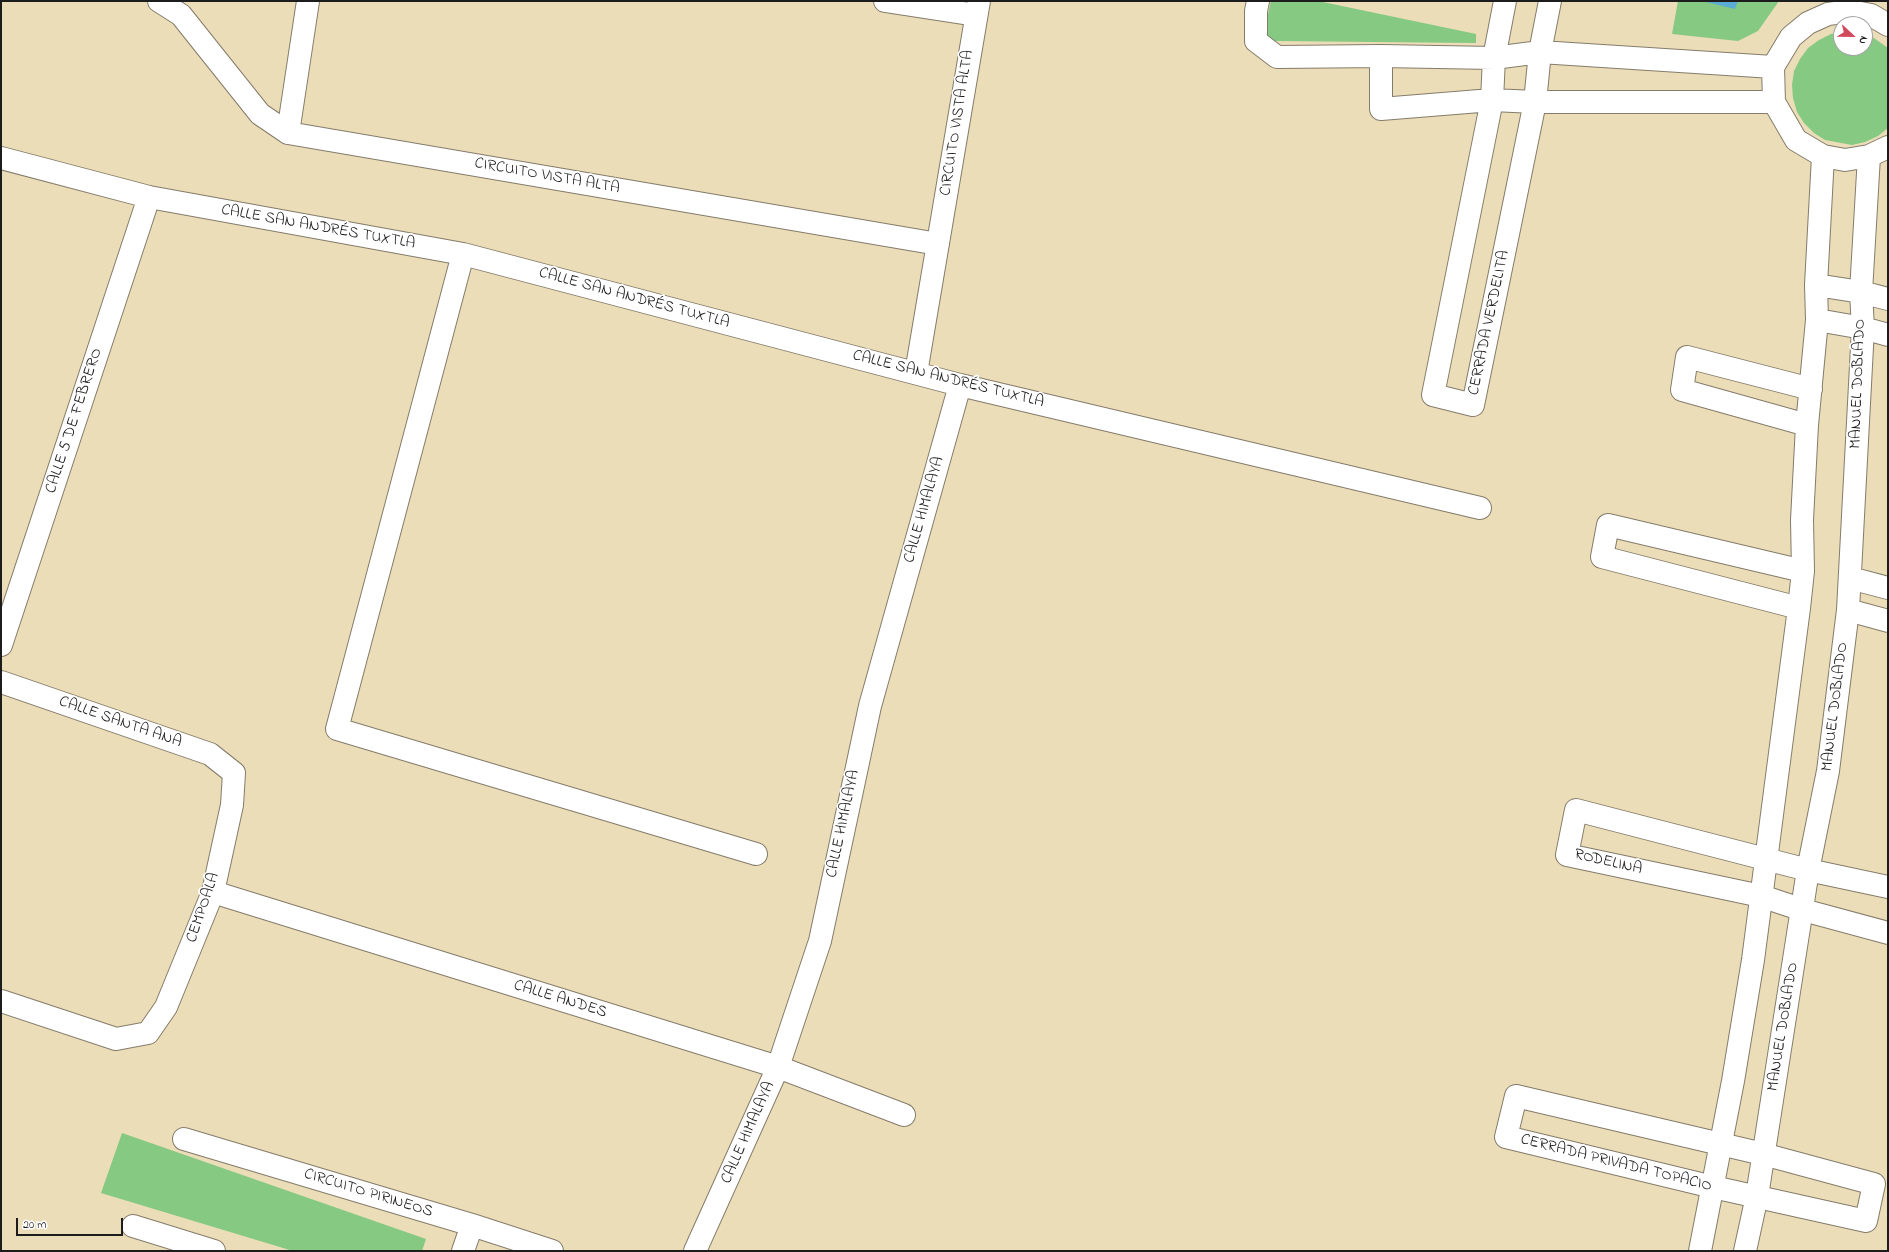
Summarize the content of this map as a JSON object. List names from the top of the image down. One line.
{"streets":{"street":["CIRCUITO VISTA ALTA","CALLE SAN ANDRÉS TUXTLA","CERRADA VERDELITA","MANUEL DOBLADO","CALLE 5 DE FEBRERO","CALLE HIMALAYA","CALLE SANTA ANA","RODELINA","CEMPOALA","CALLE ANDES","CERRADA PRIVADA TOPACIO","CIRCUITO PIRINEOS"]},"crossings":[["CIRCUITO VISTA ALTA","CALLE SAN ANDRÉS TUXTLA"],["CALLE SAN ANDRÉS TUXTLA","CALLE 5 DE FEBRERO"],["CALLE SAN ANDRÉS TUXTLA","CALLE HIMALAYA"],["MANUEL DOBLADO","RODELINA"],["MANUEL DOBLADO","CERRADA PRIVADA TOPACIO"],["CALLE HIMALAYA","CALLE ANDES"],["CALLE SANTA ANA","CEMPOALA"],["CEMPOALA","CALLE ANDES"]],"scale_bar":"20 m","north":"right"}
